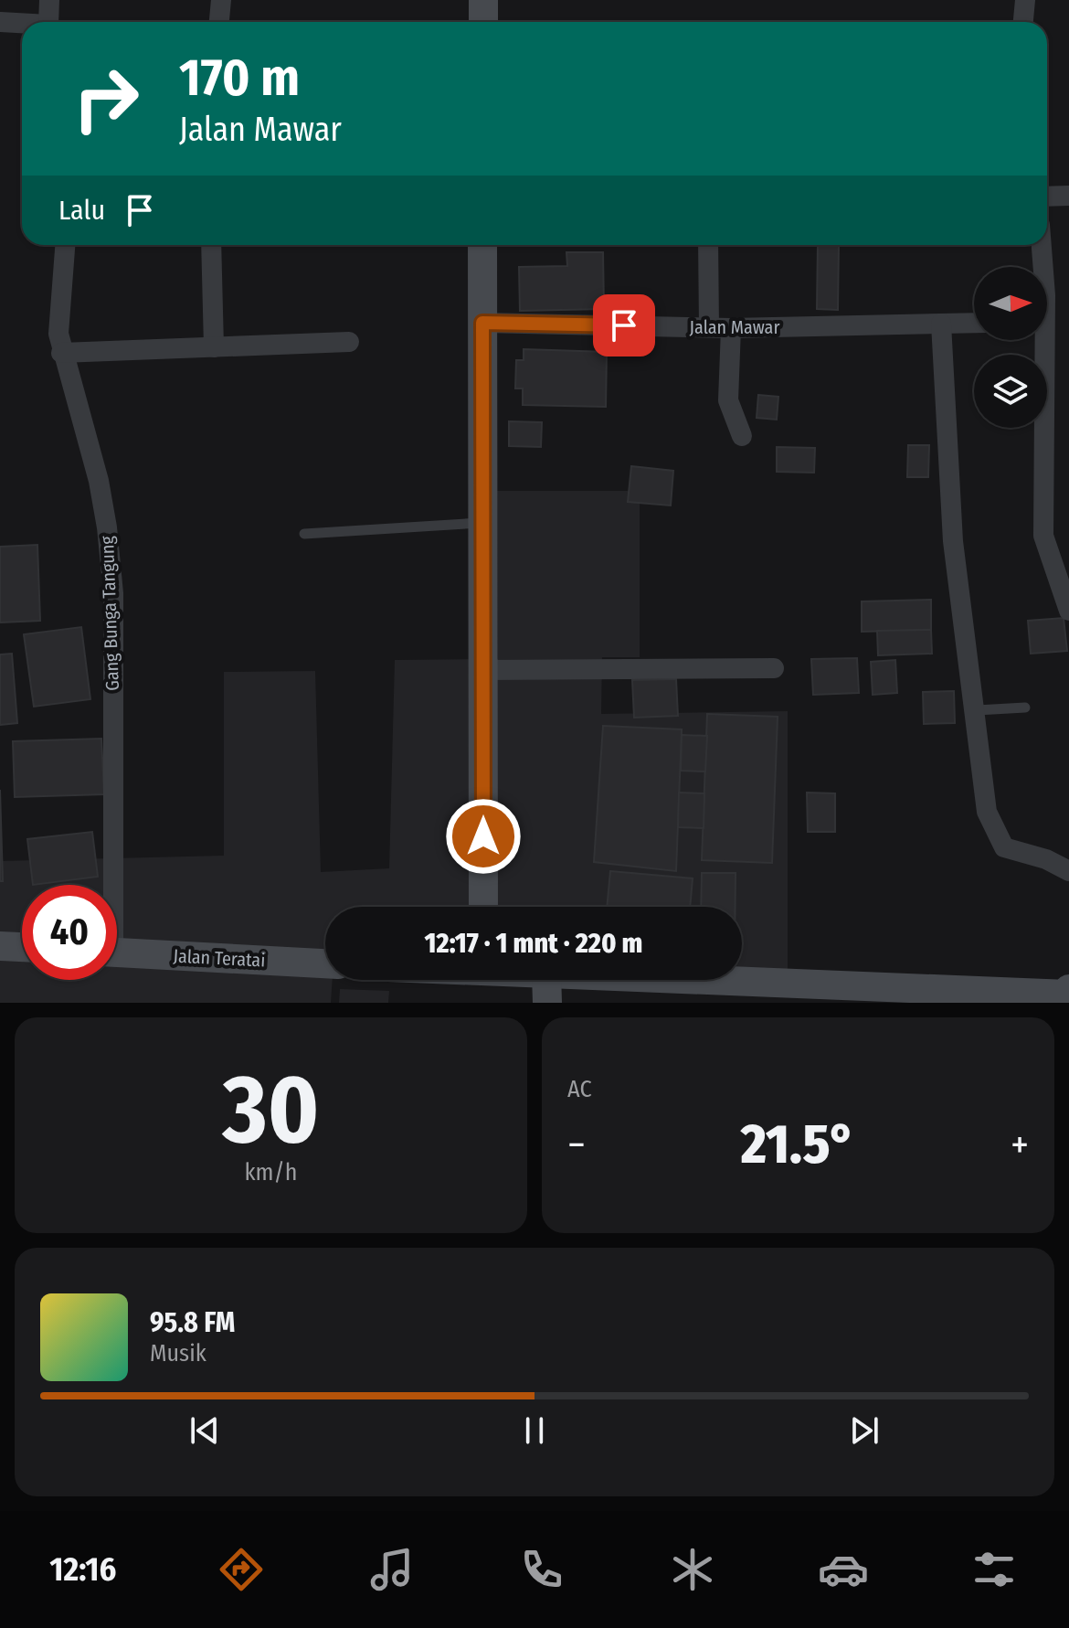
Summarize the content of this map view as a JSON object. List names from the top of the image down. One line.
{"streets":{"street":["Jalan Mawar","Gang Bunga Tangung","Jalan Teratai"]},"north":"right","page":{"turn":["170 m","Jalan Mawar"],"then":"Lalu","limit":"40","trip":"12:17 · 1 mnt · 220 m","tile":[["30","km/h"],"AC"],"heat":["−","21.5°","+"],"song":["95.8 FM","Musik"],"tabs":"12:16"}}
